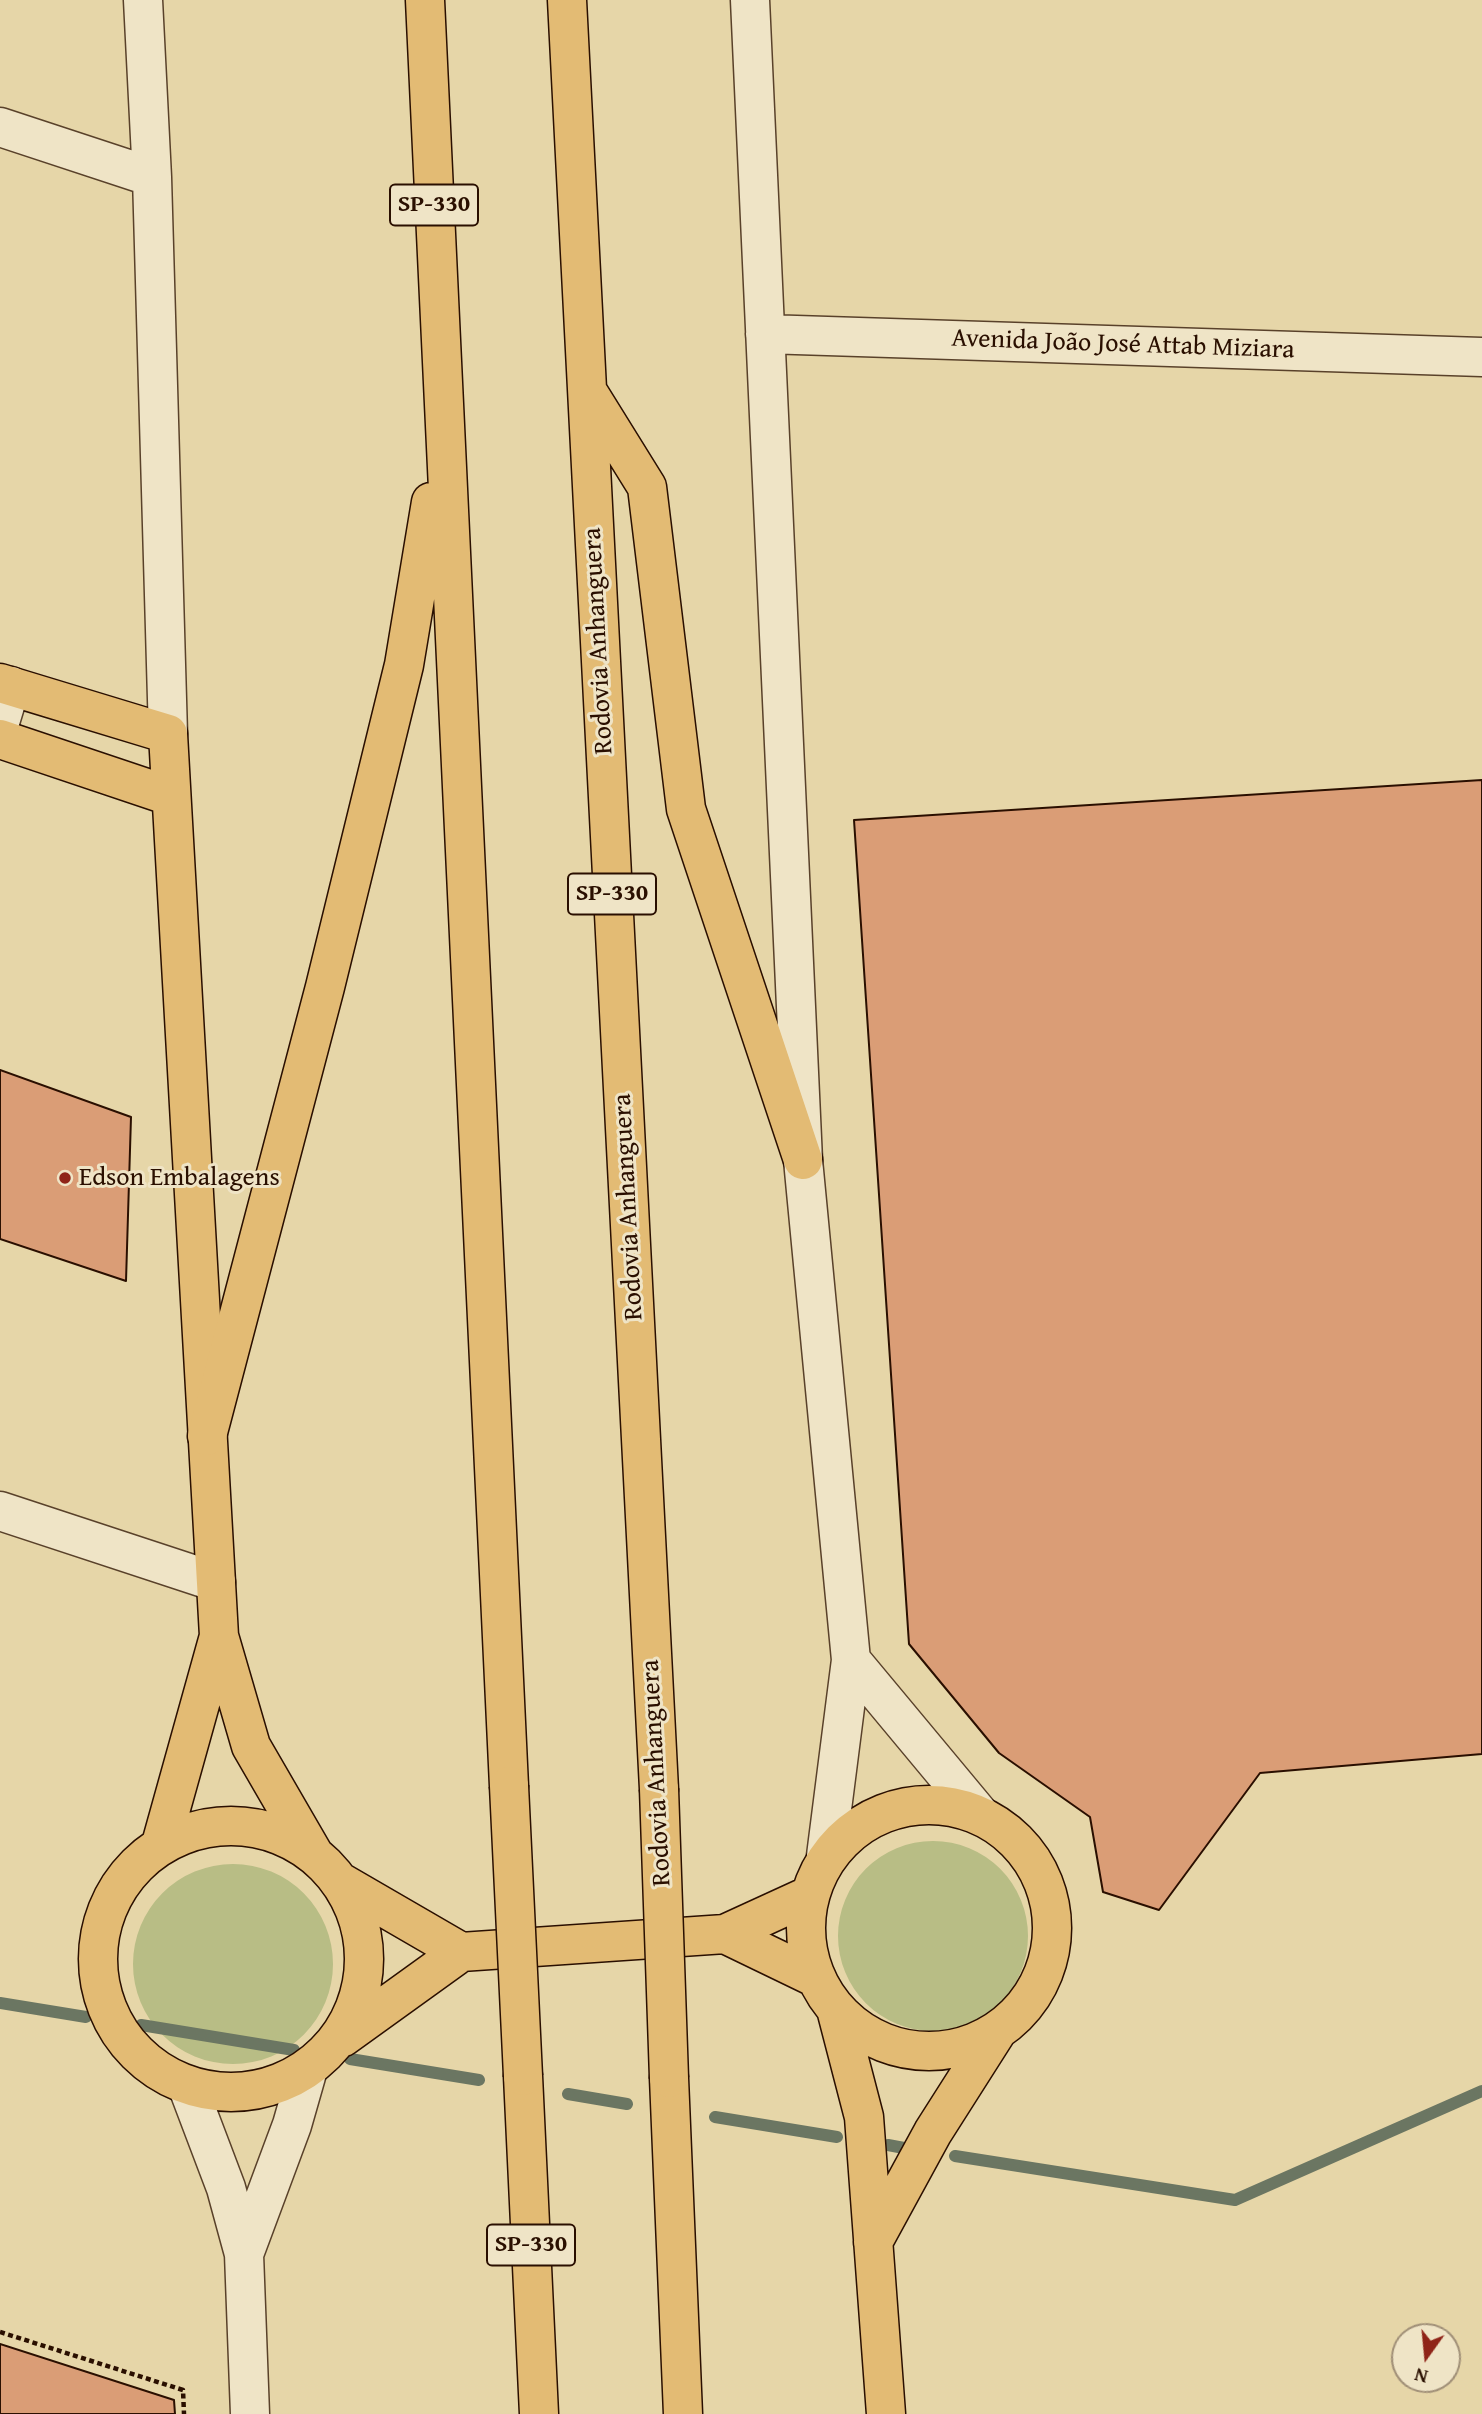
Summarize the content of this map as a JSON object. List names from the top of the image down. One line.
{"streets":{"main road":["SP-330","Rodovia Anhanguera"],"street":["Avenida João José Attab Miziara"]},"places":["Edson Embalagens"],"north":"bottom"}
